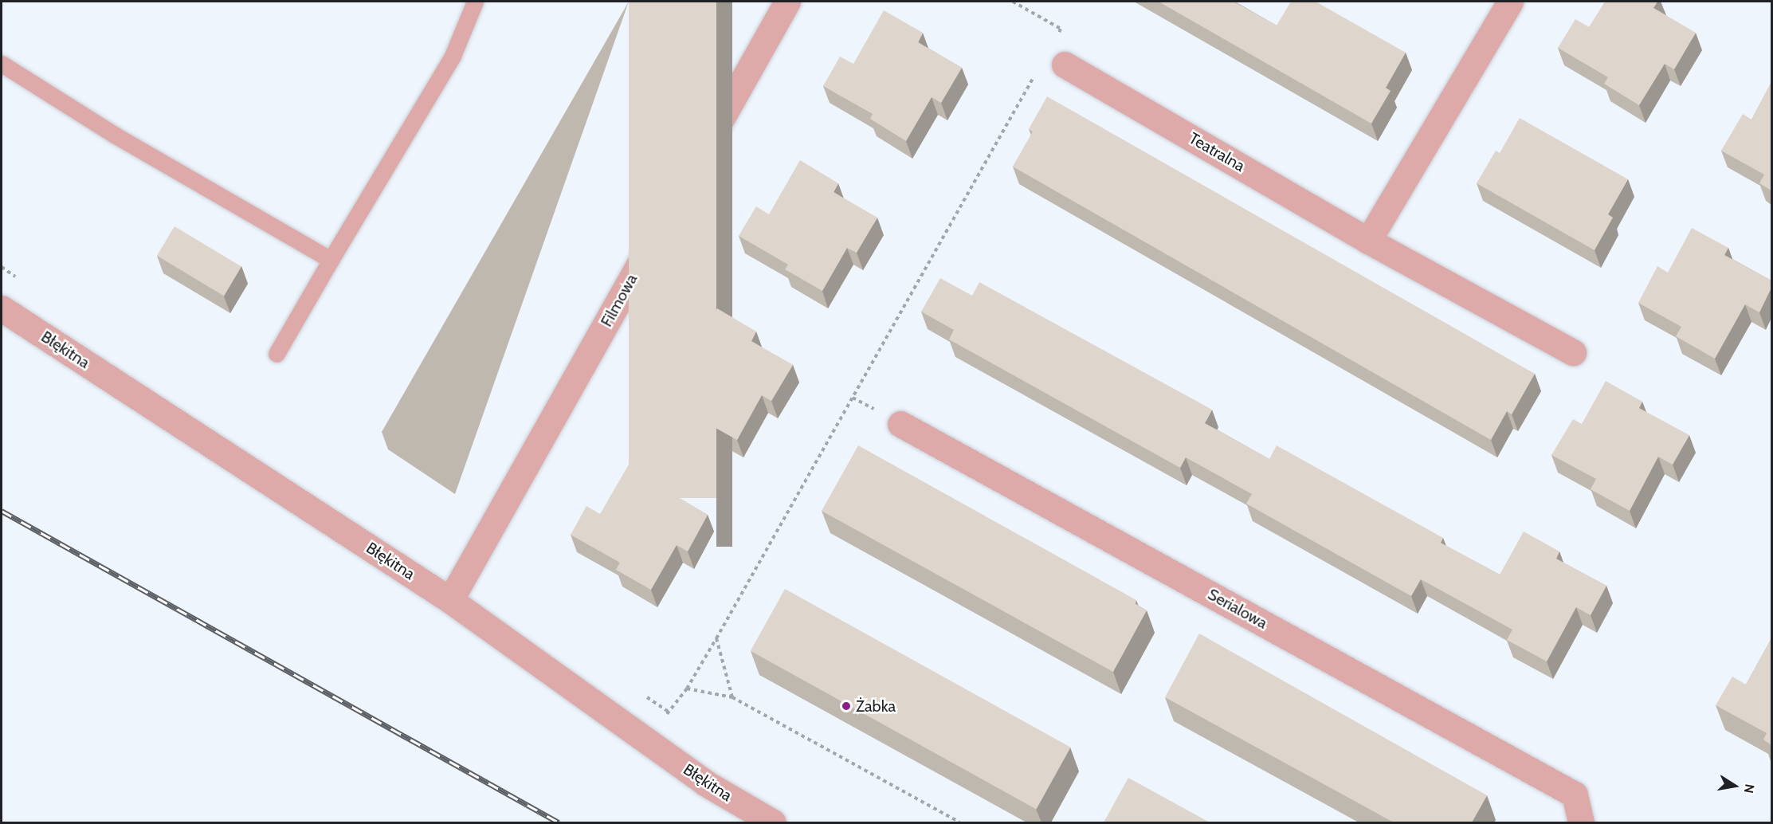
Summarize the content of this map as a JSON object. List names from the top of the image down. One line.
{"streets":{"street":["Teatralna","Filmowa","Błękitna","Serialowa"]},"crossings":[["Filmowa","Błękitna"]],"places":["Żabka"],"north":"right"}
